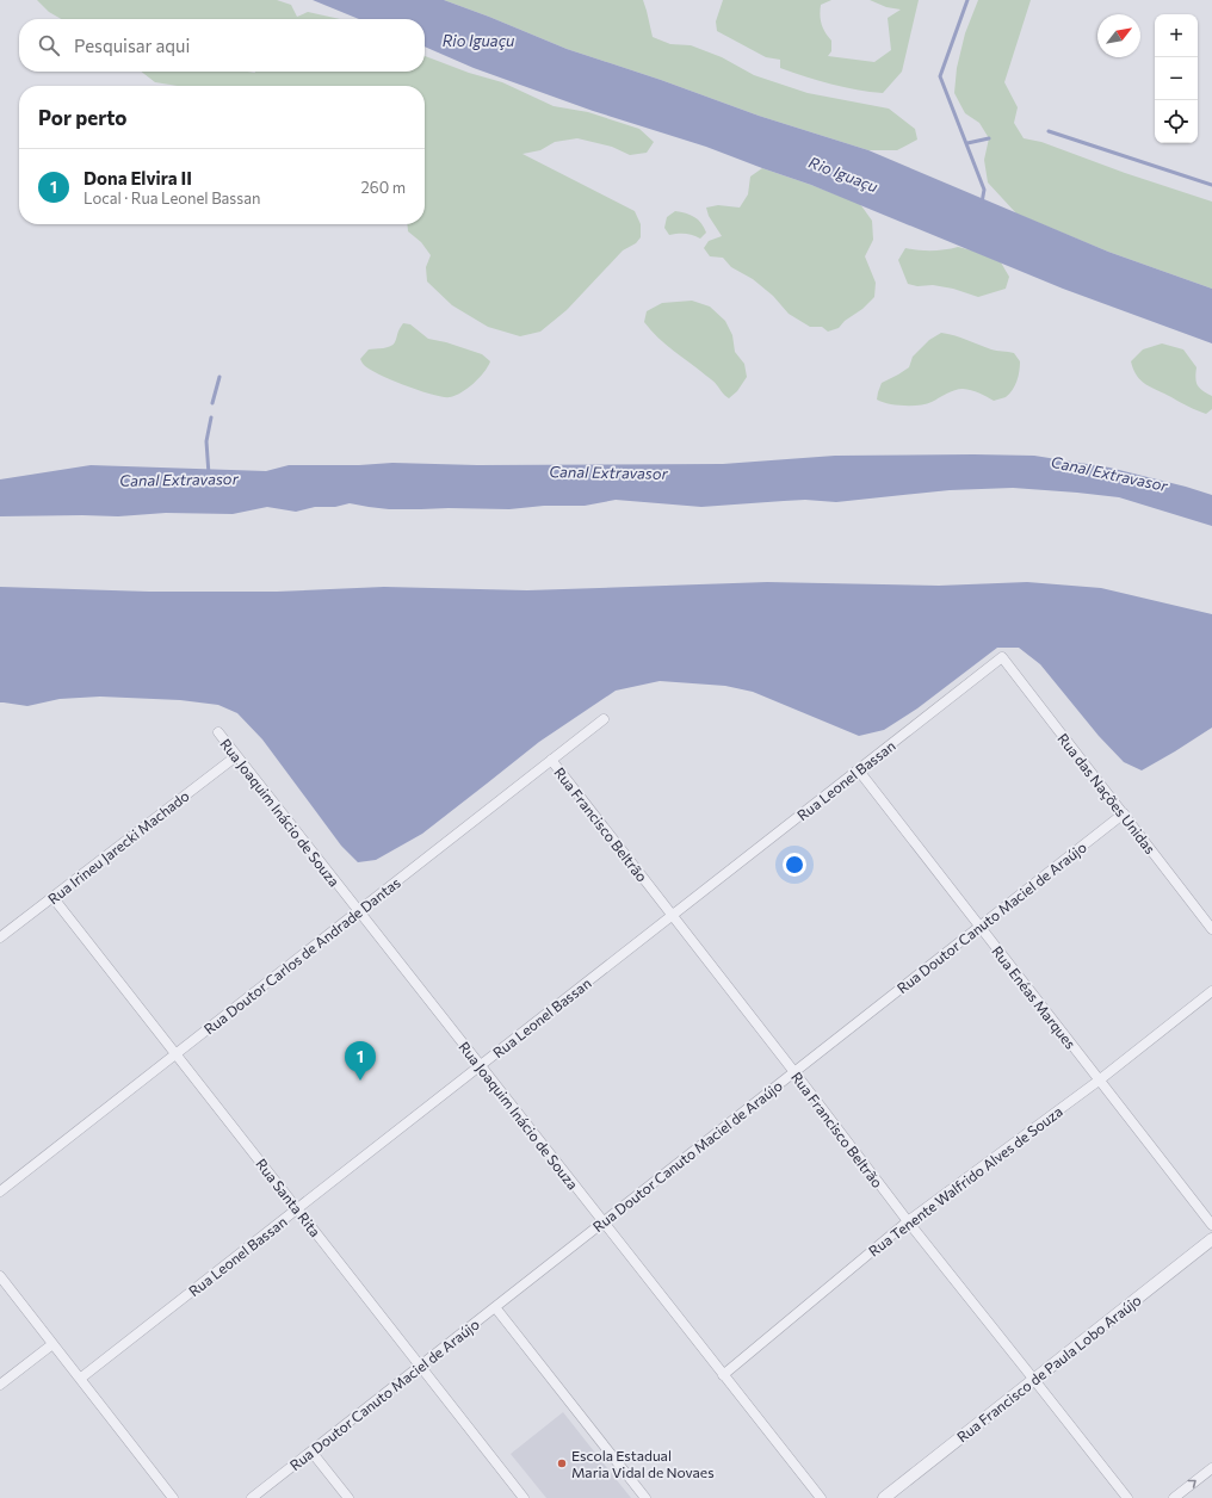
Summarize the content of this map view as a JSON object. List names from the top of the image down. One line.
{"streets":{"street":["Rua Leonel Bassan","Rua das Nações Unidas","Rua Joaquim Inácio de Souza","Rua Francisco Beltrão","Rua Irineu Jarecki Machado","Rua Doutor Canuto Maciel de Araújo","Rua Doutor Carlos de Andrade Dantas","Rua Enéas Marques","Rua Tenente Walfrido Alves de Souza","Rua Santa Rita","Rua Francisco de Paula Lobo Araújo"]},"crossings":[["Rua Leonel Bassan","Rua das Nações Unidas"],["Rua Leonel Bassan","Rua Joaquim Inácio de Souza"],["Rua Leonel Bassan","Rua Francisco Beltrão"],["Rua Leonel Bassan","Rua Enéas Marques"],["Rua Leonel Bassan","Rua Santa Rita"],["Rua das Nações Unidas","Rua Doutor Canuto Maciel de Araújo"],["Rua Joaquim Inácio de Souza","Rua Irineu Jarecki Machado"],["Rua Joaquim Inácio de Souza","Rua Doutor Canuto Maciel de Araújo"],["Rua Joaquim Inácio de Souza","Rua Doutor Carlos de Andrade Dantas"],["Rua Joaquim Inácio de Souza","Rua Tenente Walfrido Alves de Souza"],["Rua Francisco Beltrão","Rua Doutor Canuto Maciel de Araújo"],["Rua Francisco Beltrão","Rua Doutor Carlos de Andrade Dantas"],["Rua Francisco Beltrão","Rua Tenente Walfrido Alves de Souza"],["Rua Francisco Beltrão","Rua Francisco de Paula Lobo Araújo"],["Rua Irineu Jarecki Machado","Rua Santa Rita"],["Rua Doutor Canuto Maciel de Araújo","Rua Enéas Marques"],["Rua Doutor Canuto Maciel de Araújo","Rua Santa Rita"],["Rua Doutor Carlos de Andrade Dantas","Rua Santa Rita"],["Rua Enéas Marques","Rua Tenente Walfrido Alves de Souza"]],"water":["Rio Iguaçu","Canal Extravasor"],"places":["Escola Estadual Maria Vidal de Novaes"],"north":"top right","page":{"map_buttons":["+","−"],"search":"Pesquisar aqui","heading":"Por perto","list":[{"mark":"1","name":"Dona Elvira II","note":"Local · Rua Leonel Bassan","value":"260 m"}],"pins":"1"}}
